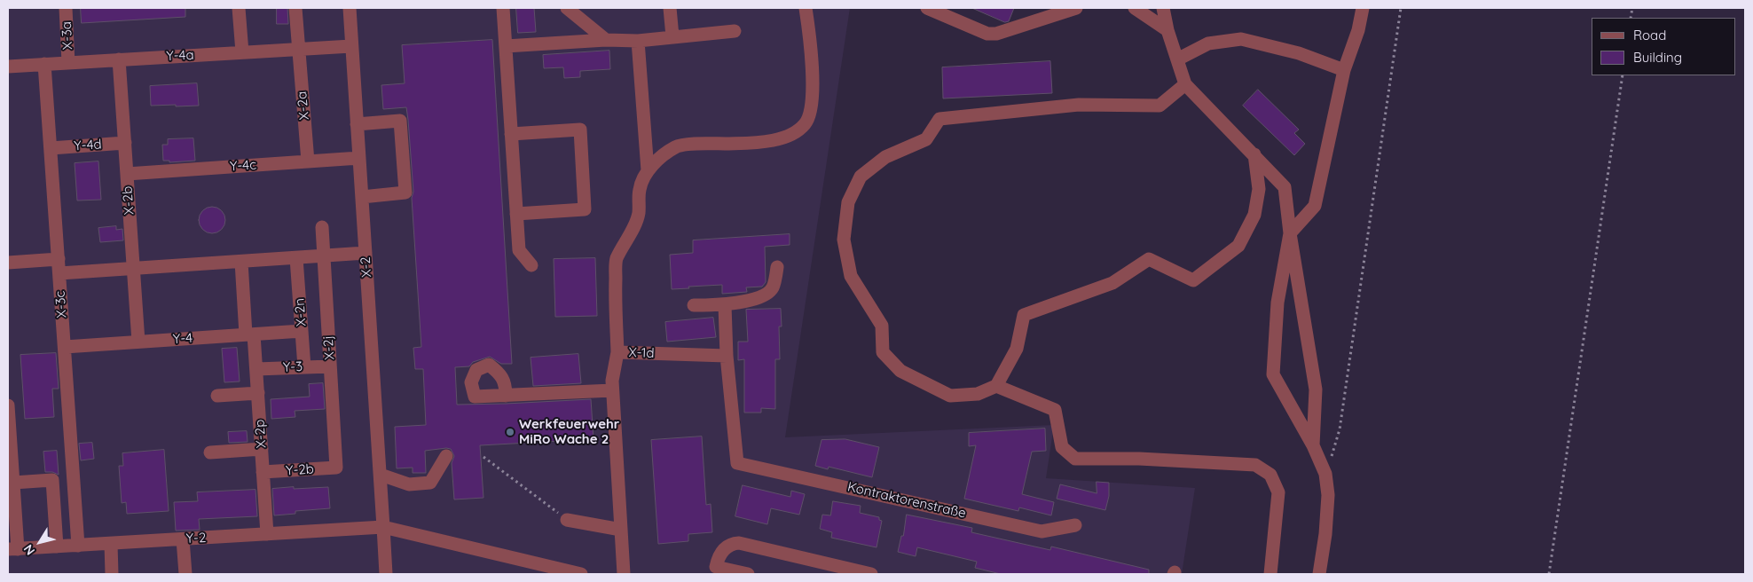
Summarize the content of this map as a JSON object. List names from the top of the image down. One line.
{"streets":{"street":["X-3a","Y-4a","X-2a","Y-4d","Y-4c","X-2b","X-2","X-3c","X-2n","Y-4","X-2j","X-1d","Y-3","X-2p","Y-2b","Kontraktorenstraße","Y-2"]},"crossings":[["X-3a","Y-4a"],["Y-4a","X-2a"],["Y-4a","X-2b"],["Y-4a","X-2"],["Y-4a","X-3c"],["X-2a","Y-4c"],["Y-4d","X-2b"],["Y-4d","X-3c"],["Y-4c","X-2b"],["Y-4c","X-2"],["X-2b","Y-4"],["X-2","Y-2"],["X-3c","Y-4"],["X-3c","Y-2"],["X-2n","Y-4"],["X-2n","Y-3"],["Y-4","X-2p"],["X-2j","Y-3"],["X-2j","Y-2b"],["X-1d","Kontraktorenstraße"],["Y-3","X-2p"],["X-2p","Y-2b"],["X-2p","Y-2"]],"places":["Werkfeuerwehr MiRo Wache 2"],"legend":["Road","Building"],"north":"bottom left"}
